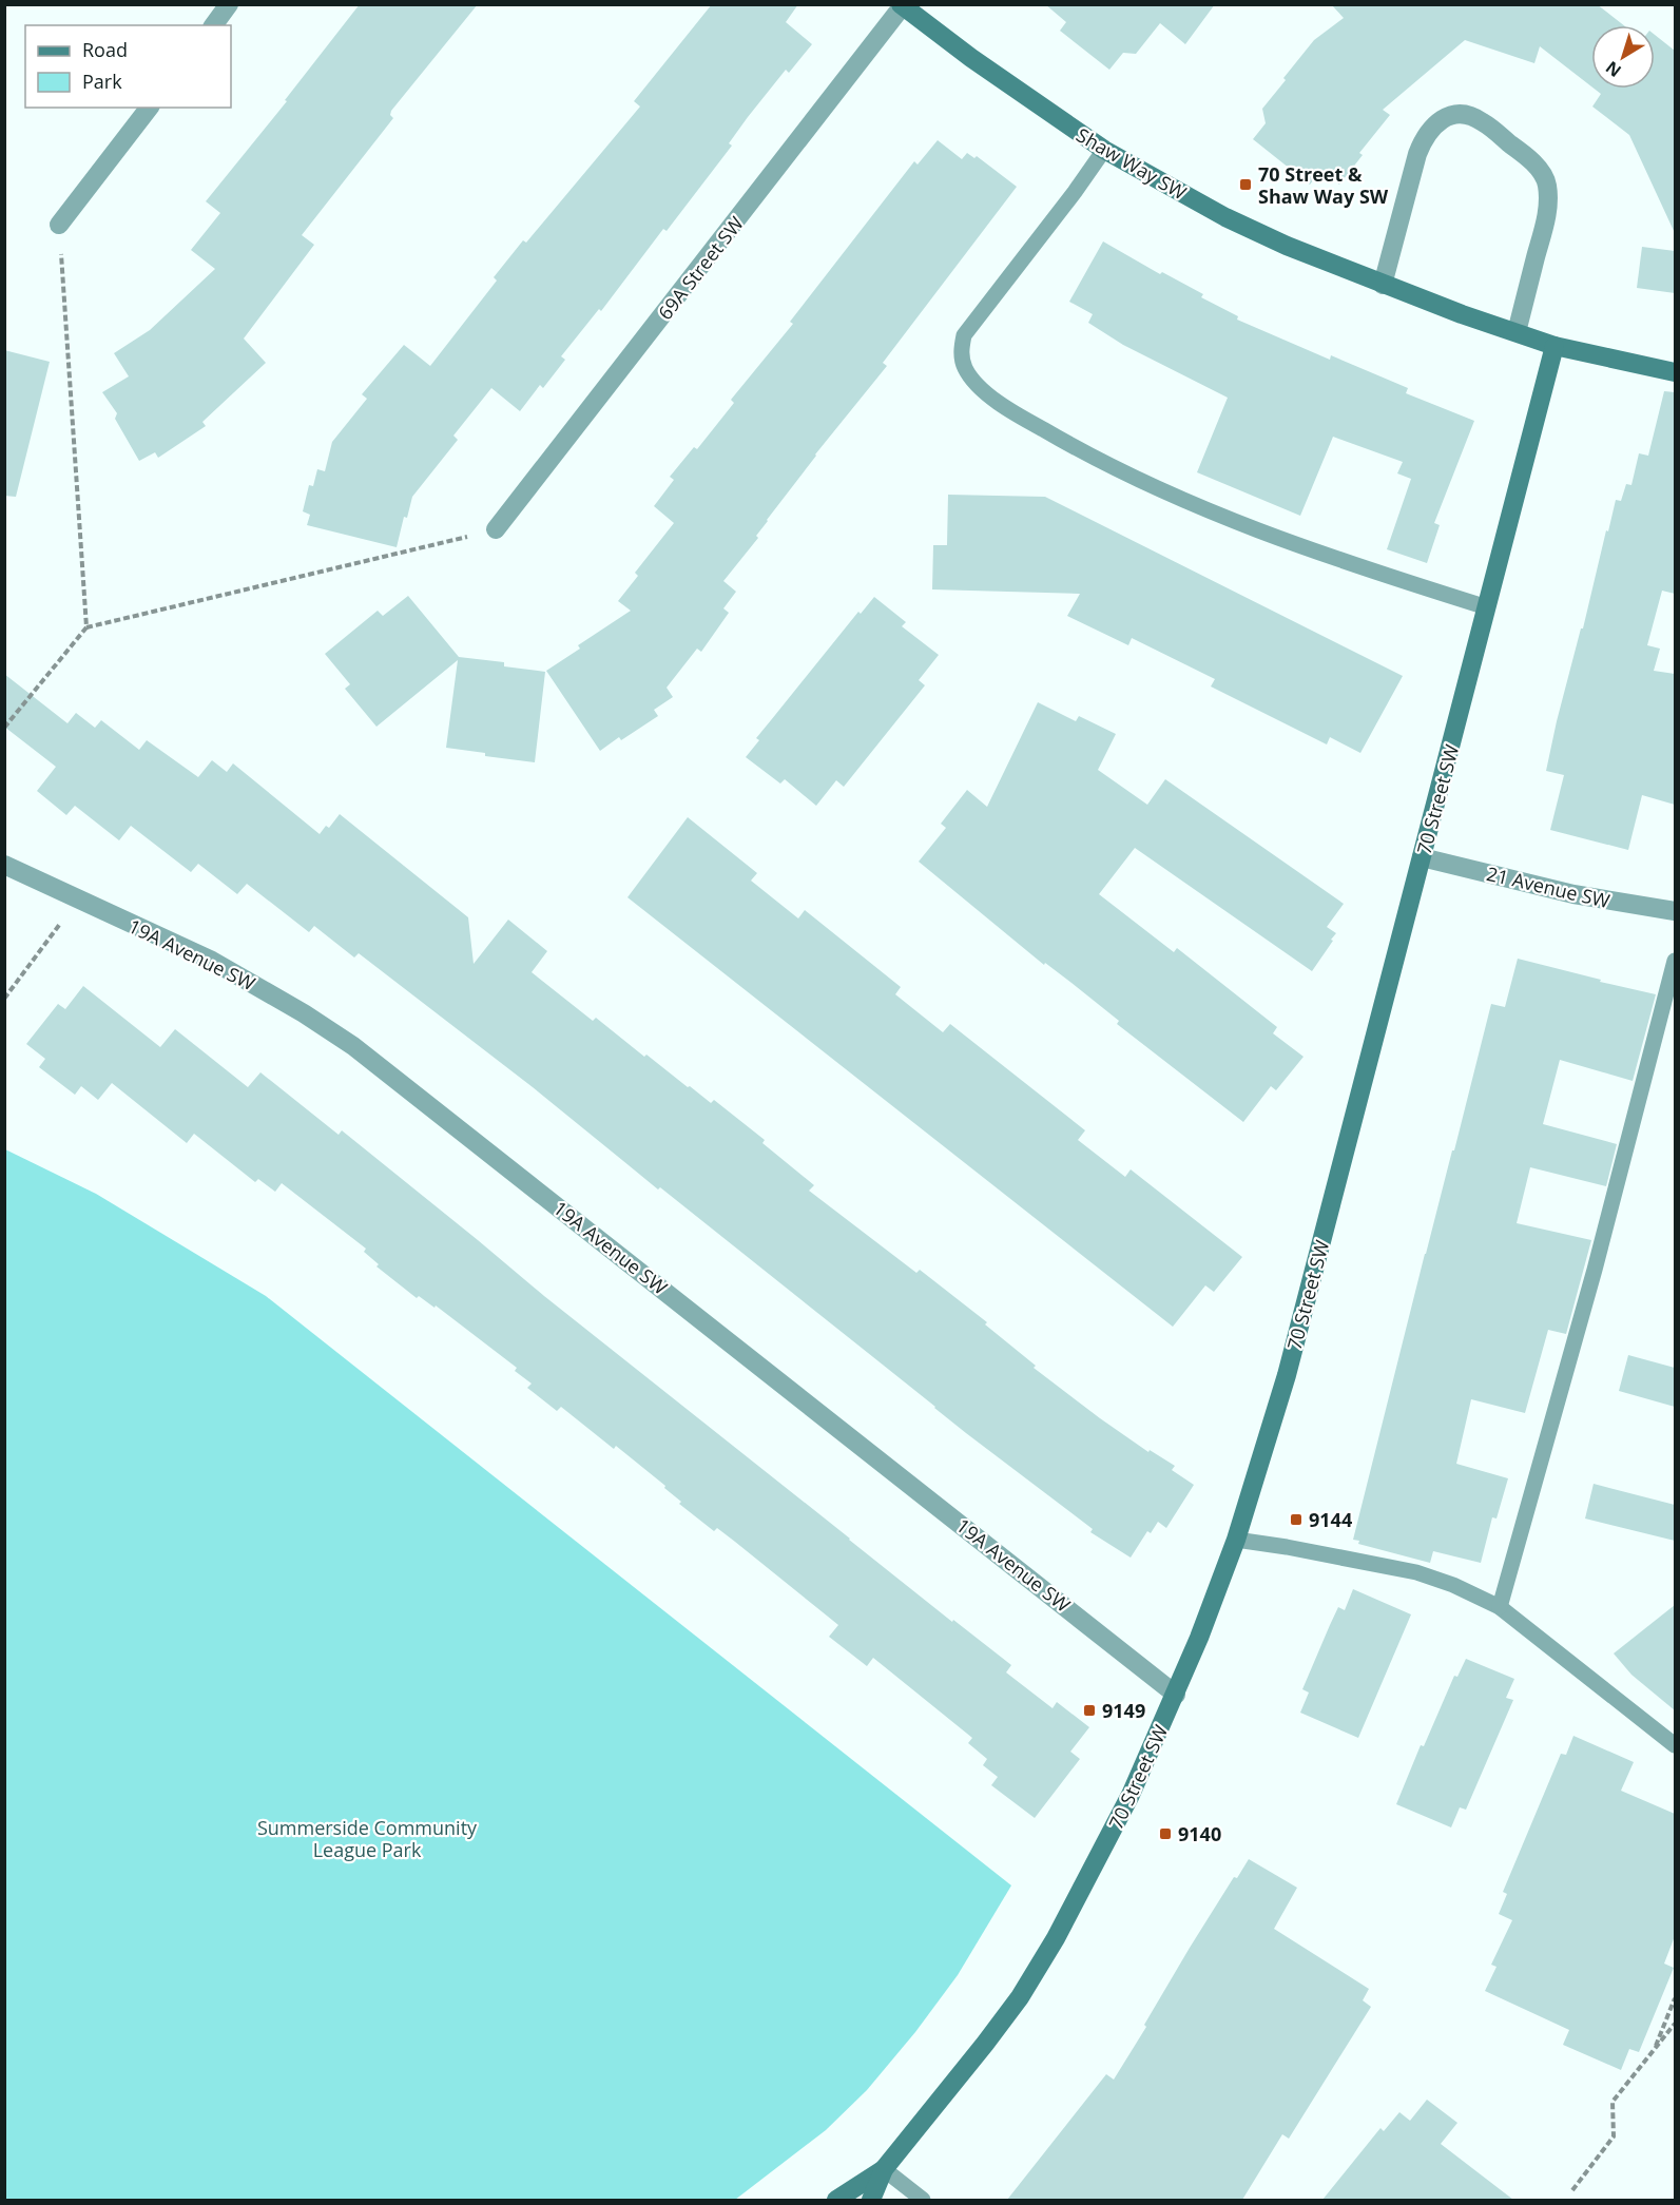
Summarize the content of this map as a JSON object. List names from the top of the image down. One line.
{"streets":{"street":["Shaw Way SW","69A Street SW","70 Street SW","21 Avenue SW","19A Avenue SW"]},"crossings":[["Shaw Way SW","69A Street SW"],["Shaw Way SW","70 Street SW"],["70 Street SW","21 Avenue SW"],["70 Street SW","19A Avenue SW"]],"parks":["Summerside Community League Park"],"places":{"transit":["70 Street & Shaw Way SW","9144","9149","9140"]},"legend":["Road","Park"],"north":"bottom left"}
